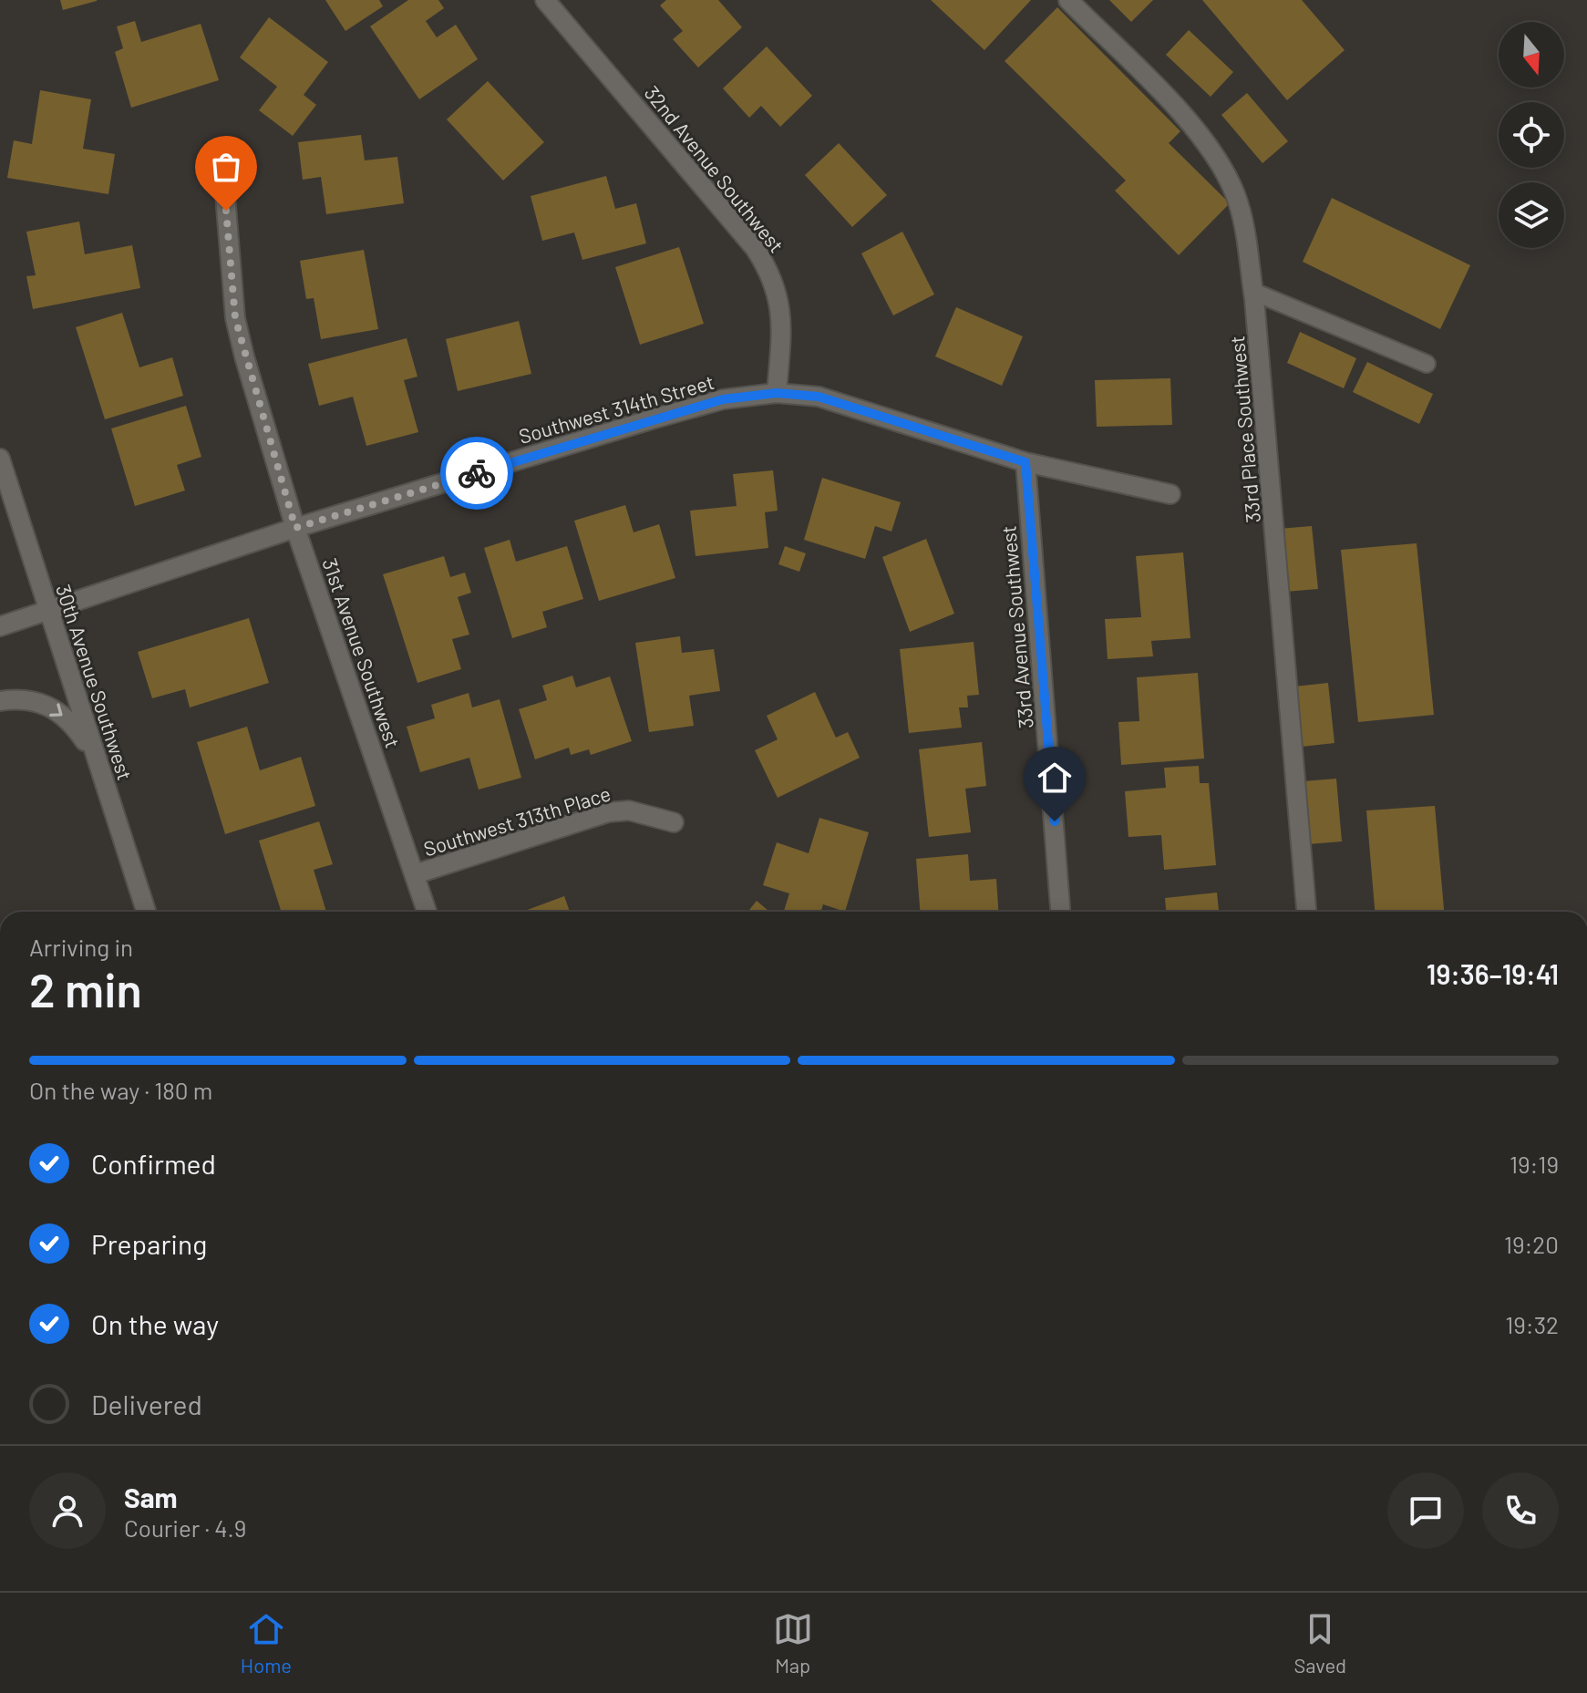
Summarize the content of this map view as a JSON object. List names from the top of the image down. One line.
{"streets":{"street":["32nd Avenue Southwest","Southwest 314th Street","33rd Place Southwest","33rd Avenue Southwest","31st Avenue Southwest","30th Avenue Southwest","Southwest 313th Place"]},"crossings":[["32nd Avenue Southwest","Southwest 314th Street"],["Southwest 314th Street","33rd Avenue Southwest"],["Southwest 314th Street","31st Avenue Southwest"],["Southwest 314th Street","30th Avenue Southwest"],["31st Avenue Southwest","Southwest 313th Place"]],"north":"bottom","page":{"heading":["2 min","Arriving in","19:36–19:41"],"panel":["Sam","Courier · 4.9"],"bar":"On the way · 180 m","list":[["Confirmed","19:19"],["Preparing","19:20"],["On the way","19:32"],"Delivered"],"tabs":["Home","Map","Saved"]}}
